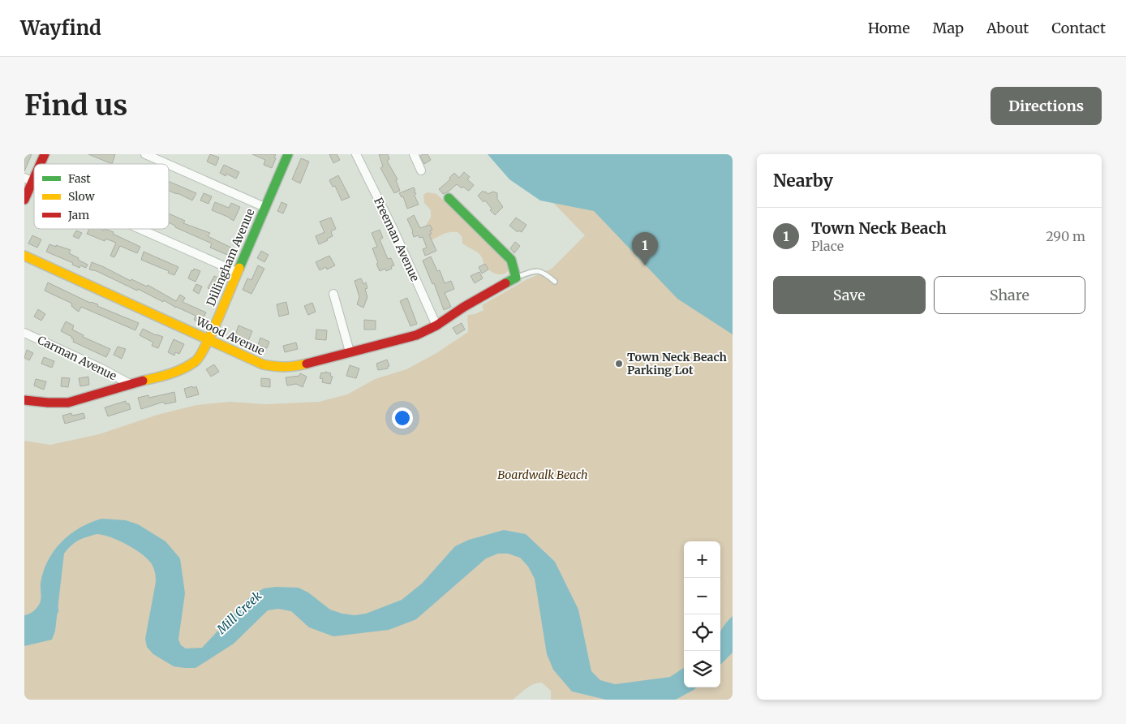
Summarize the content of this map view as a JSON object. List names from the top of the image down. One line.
{"streets":{"street":["Freeman Avenue","Dillingham Avenue","Wood Avenue","Carman Avenue"]},"crossings":[["Freeman Avenue","Wood Avenue"],["Dillingham Avenue","Wood Avenue"],["Dillingham Avenue","Carman Avenue"]],"water":["Mill Creek"],"parks":["Boardwalk Beach"],"places":["Town Neck Beach Parking Lot"],"legend":["Fast","Slow","Jam"],"page":{"header":"Wayfind","nav":["Home","Map","About","Contact"],"buttons":["Directions",["Save","Share"]],"title":"Find us","heading":"Nearby","list":[{"mark":"1","name":"Town Neck Beach","note":"Place","value":"290 m"}],"pins":"1","map_buttons":["+","−"]}}
